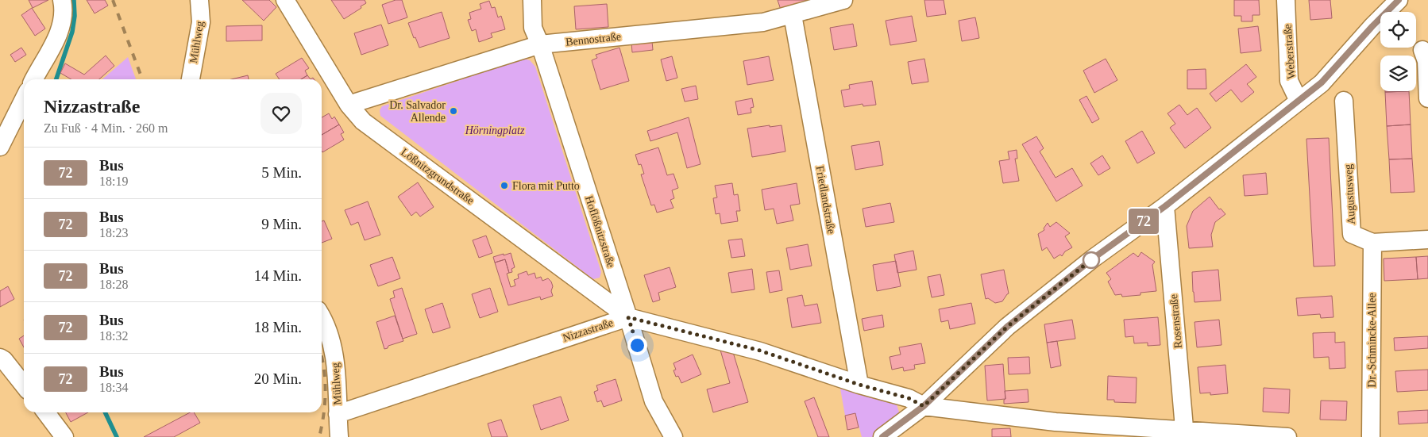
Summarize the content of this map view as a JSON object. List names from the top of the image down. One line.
{"streets":{"street":["Bennostraße","Mühlweg","Weberstraße","Lößnitzgrundstraße","Augustusweg","Friedlandstraße","Hoflößnitzstraße","Rosenstraße","Nizzastraße","Dr.-Schmincke-Allee"]},"crossings":[["Bennostraße","Lößnitzgrundstraße"],["Bennostraße","Friedlandstraße"],["Bennostraße","Hoflößnitzstraße"],["Mühlweg","Nizzastraße"],["Lößnitzgrundstraße","Hoflößnitzstraße"],["Lößnitzgrundstraße","Nizzastraße"],["Augustusweg","Dr.-Schmincke-Allee"],["Hoflößnitzstraße","Nizzastraße"]],"parks":["Hörningplatz"],"places":["Dr. Salvador Allende","Flora mit Putto"],"lines":["bus line 72"],"page":{"on_map":"72","heading":["Nizzastraße","Zu Fuß · 4 Min. · 260 m"],"list":[{"mark":"72","name":"Bus","note":"18:19","value":"5 Min."},{"mark":"72","name":"Bus","note":"18:23","value":"9 Min."},{"mark":"72","name":"Bus","note":"18:28","value":"14 Min."},{"mark":"72","name":"Bus","note":"18:32","value":"18 Min."},{"mark":"72","name":"Bus","note":"18:34","value":"20 Min."}]}}
